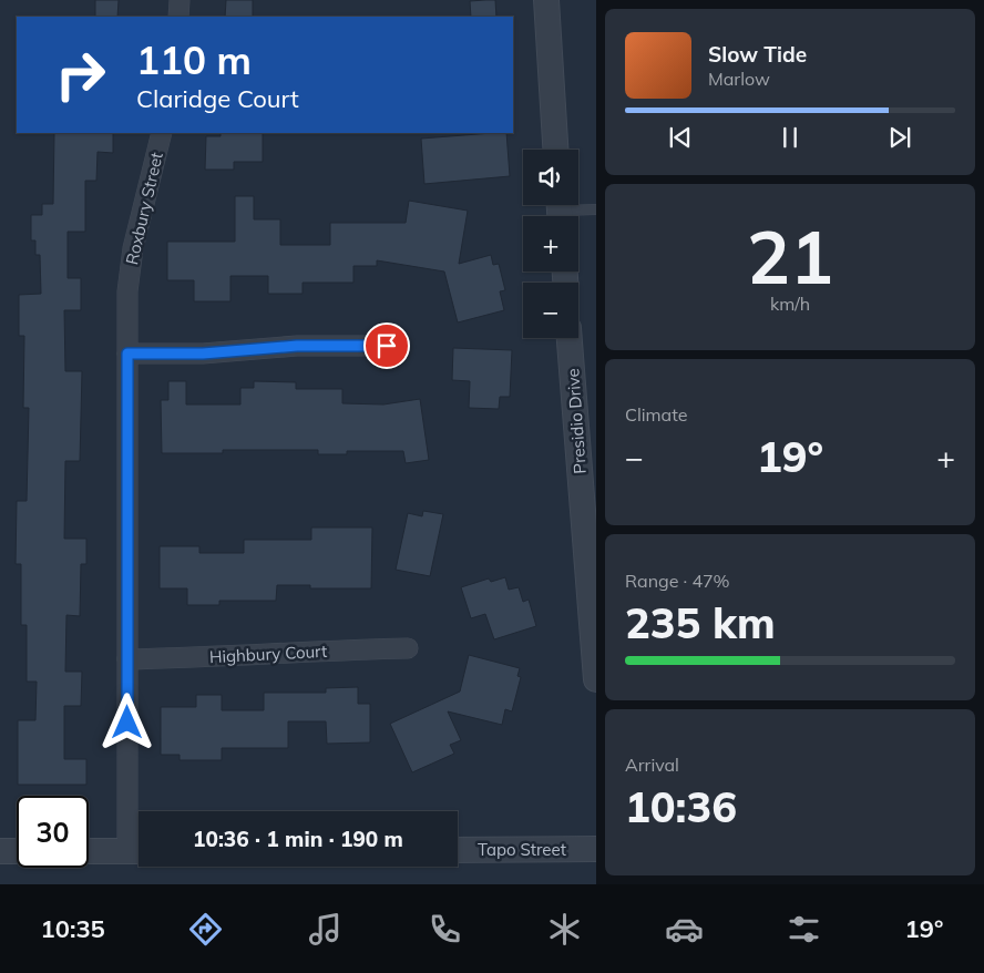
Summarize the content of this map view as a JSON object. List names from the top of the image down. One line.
{"streets":{"street":["Roxbury Street","Presidio Drive","Highbury Court","Tapo Street"]},"crossings":[["Roxbury Street","Highbury Court"]],"page":{"turn":["110 m","Claridge Court"],"song":["Slow Tide","Marlow"],"map_buttons":["+","−"],"tile":[["21","km/h"],"Climate",["Range · 47%","235 km"],["Arrival","10:36"]],"heat":["−","19°","+"],"limit":"30","trip":"10:36 · 1 min · 190 m","tabs":["10:35","19°"]}}
